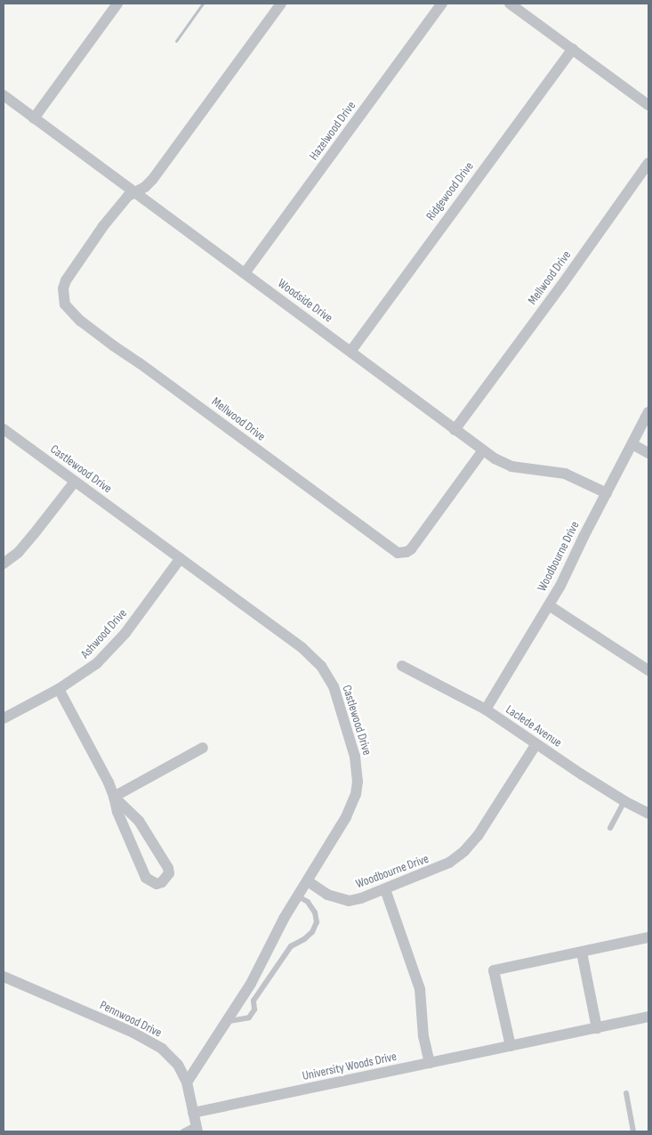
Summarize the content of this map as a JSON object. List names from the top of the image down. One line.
{"streets":{"street":["Hazelwood Drive","Ridgewood Drive","Mellwood Drive","Woodside Drive","Castlewood Drive","Woodbourne Drive","Ashwood Drive","Laclede Avenue","Pennwood Drive","University Woods Drive"]},"crossings":[["Hazelwood Drive","Woodside Drive"],["Ridgewood Drive","Woodside Drive"],["Mellwood Drive","Woodside Drive"],["Woodside Drive","Woodbourne Drive"],["Castlewood Drive","Woodbourne Drive"],["Castlewood Drive","Ashwood Drive"],["Castlewood Drive","Pennwood Drive"],["Woodbourne Drive","Laclede Avenue"],["Pennwood Drive","University Woods Drive"]]}
